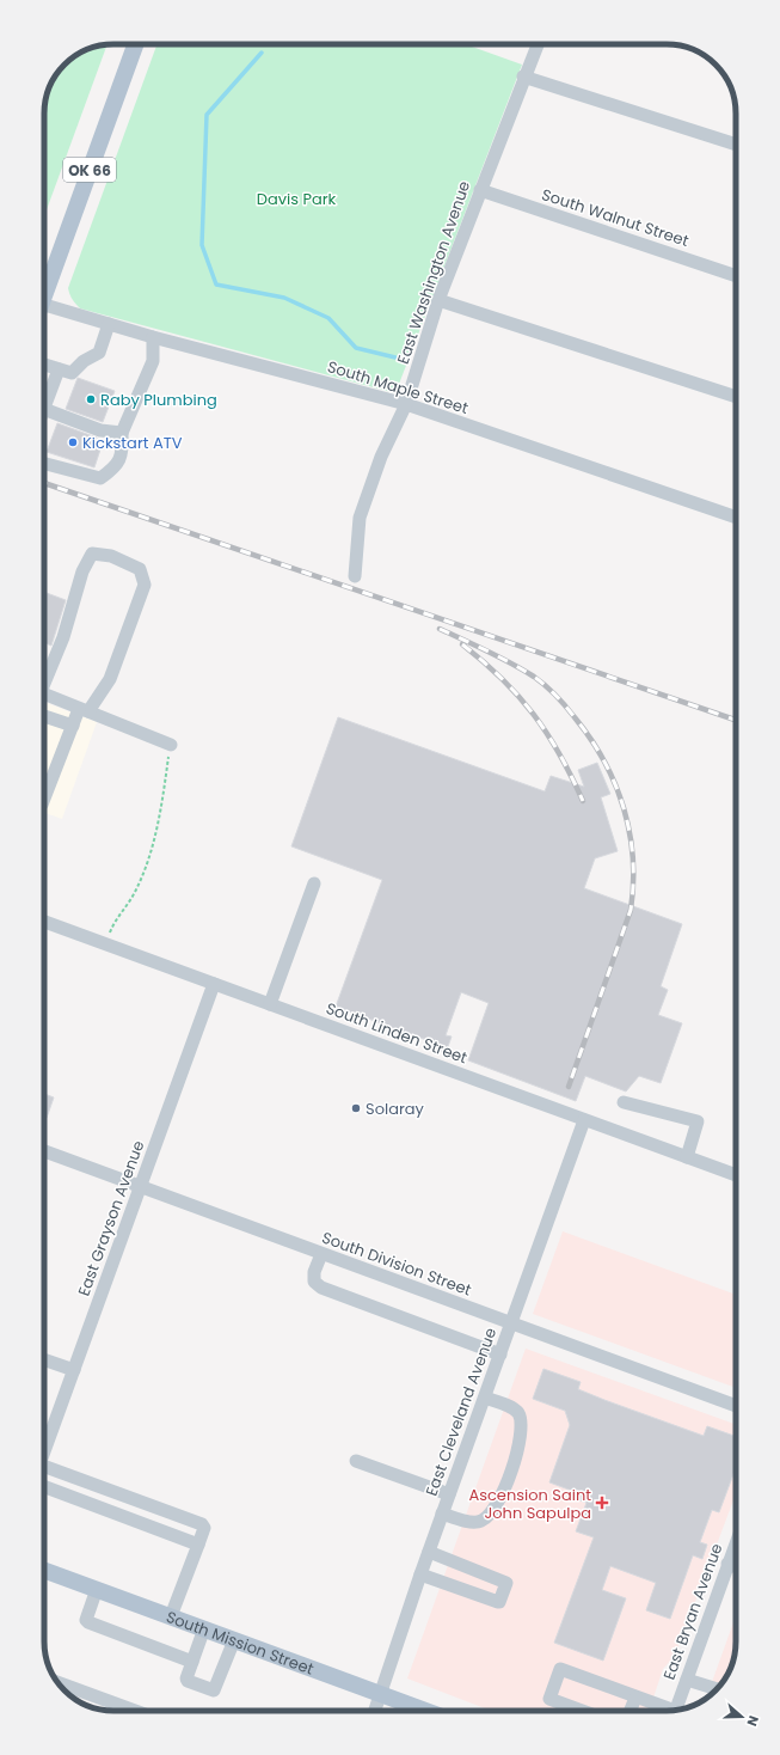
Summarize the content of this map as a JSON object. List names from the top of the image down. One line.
{"streets":{"main road":["OK 66","South Mission Street"],"street":["South Walnut Street","East Washington Avenue","South Maple Street","South Linden Street","East Grayson Avenue","South Division Street","East Cleveland Avenue","East Bryan Avenue"]},"crossings":[["South Walnut Street","East Washington Avenue"],["East Washington Avenue","South Maple Street"],["South Linden Street","East Grayson Avenue"],["South Linden Street","East Cleveland Avenue"],["East Grayson Avenue","South Division Street"],["South Division Street","East Cleveland Avenue"],["East Cleveland Avenue","South Mission Street"]],"parks":["Davis Park"],"places":{"other":["Raby Plumbing","Kickstart ATV","Solaray"],"health":["Ascension Saint John Sapulpa"]},"north":"right"}
